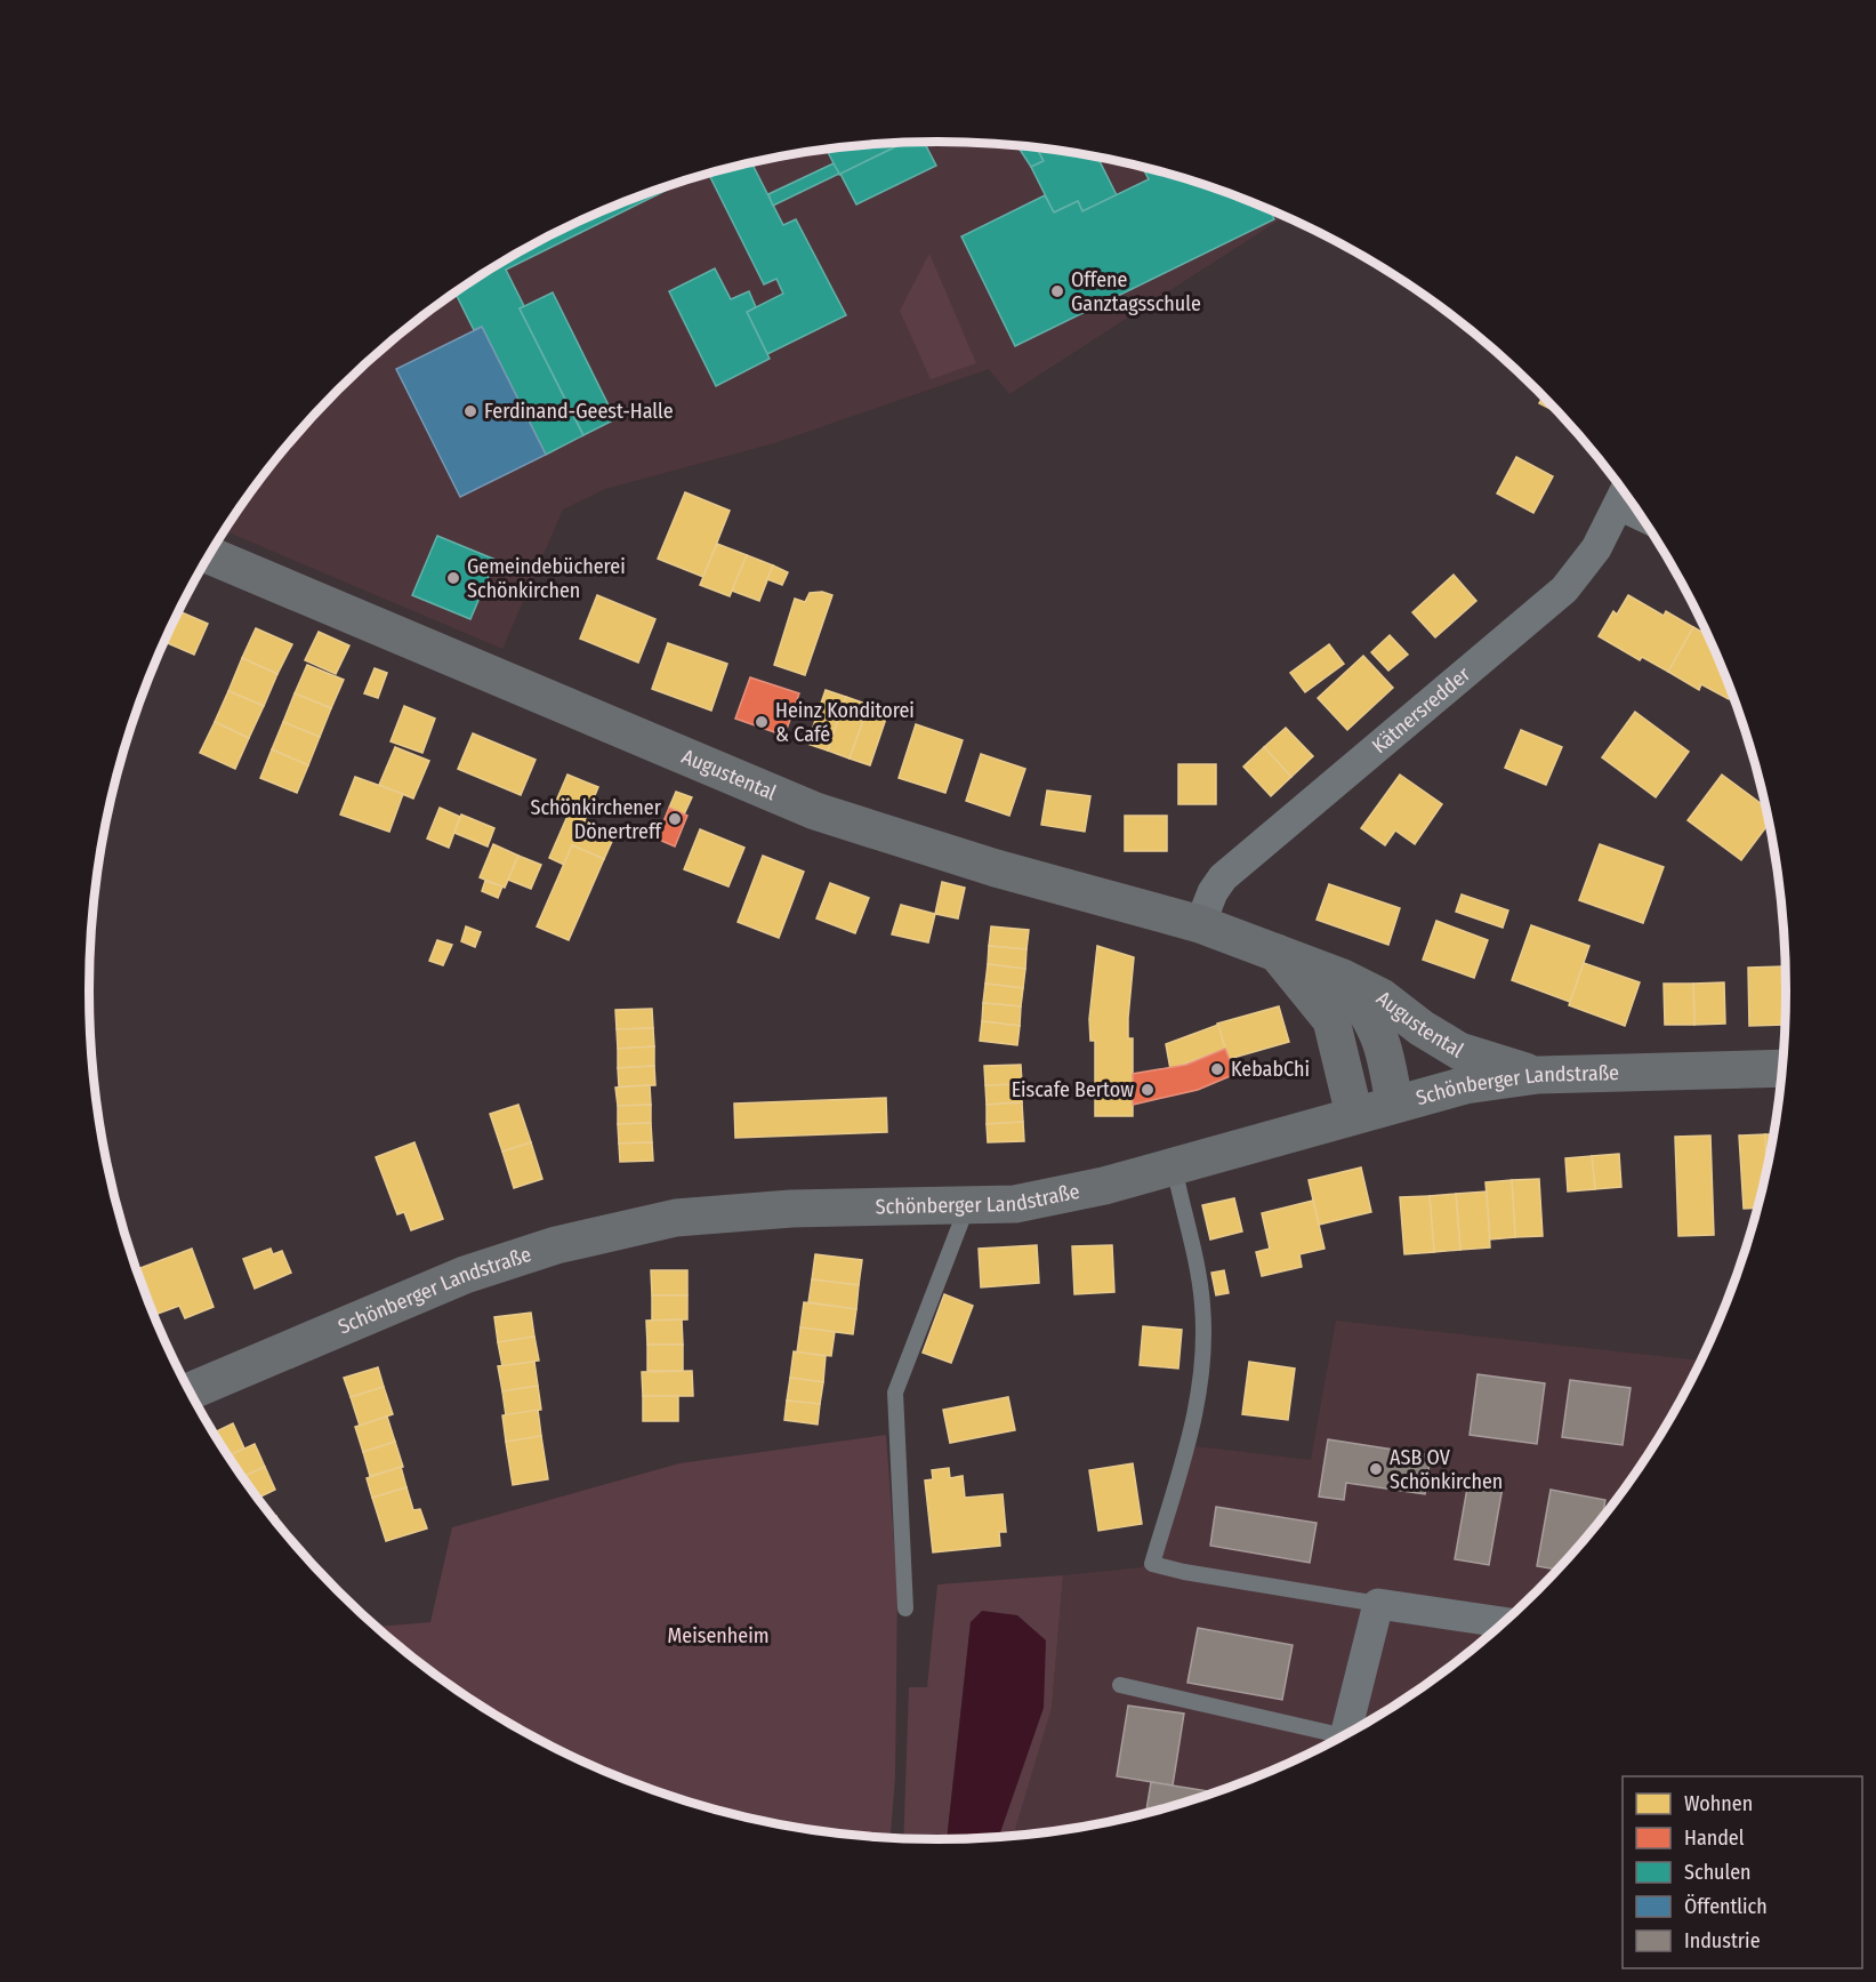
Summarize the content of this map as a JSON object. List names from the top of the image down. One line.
{"streets":{"street":["Kätnersredder","Augustental","Schönberger Landstraße"]},"crossings":[["Kätnersredder","Augustental"],["Augustental","Schönberger Landstraße"]],"parks":["Meisenheim"],"places":["Offene Ganztagsschule","Ferdinand-Geest-Halle","Gemeindebücherei Schönkirchen","Heinz Konditorei & Café","Schönkirchener Dönertreff","KebabChi","Eiscafe Bertow","ASB OV Schönkirchen"],"legend":["Wohnen","Handel","Schulen","Öffentlich","Industrie"]}
